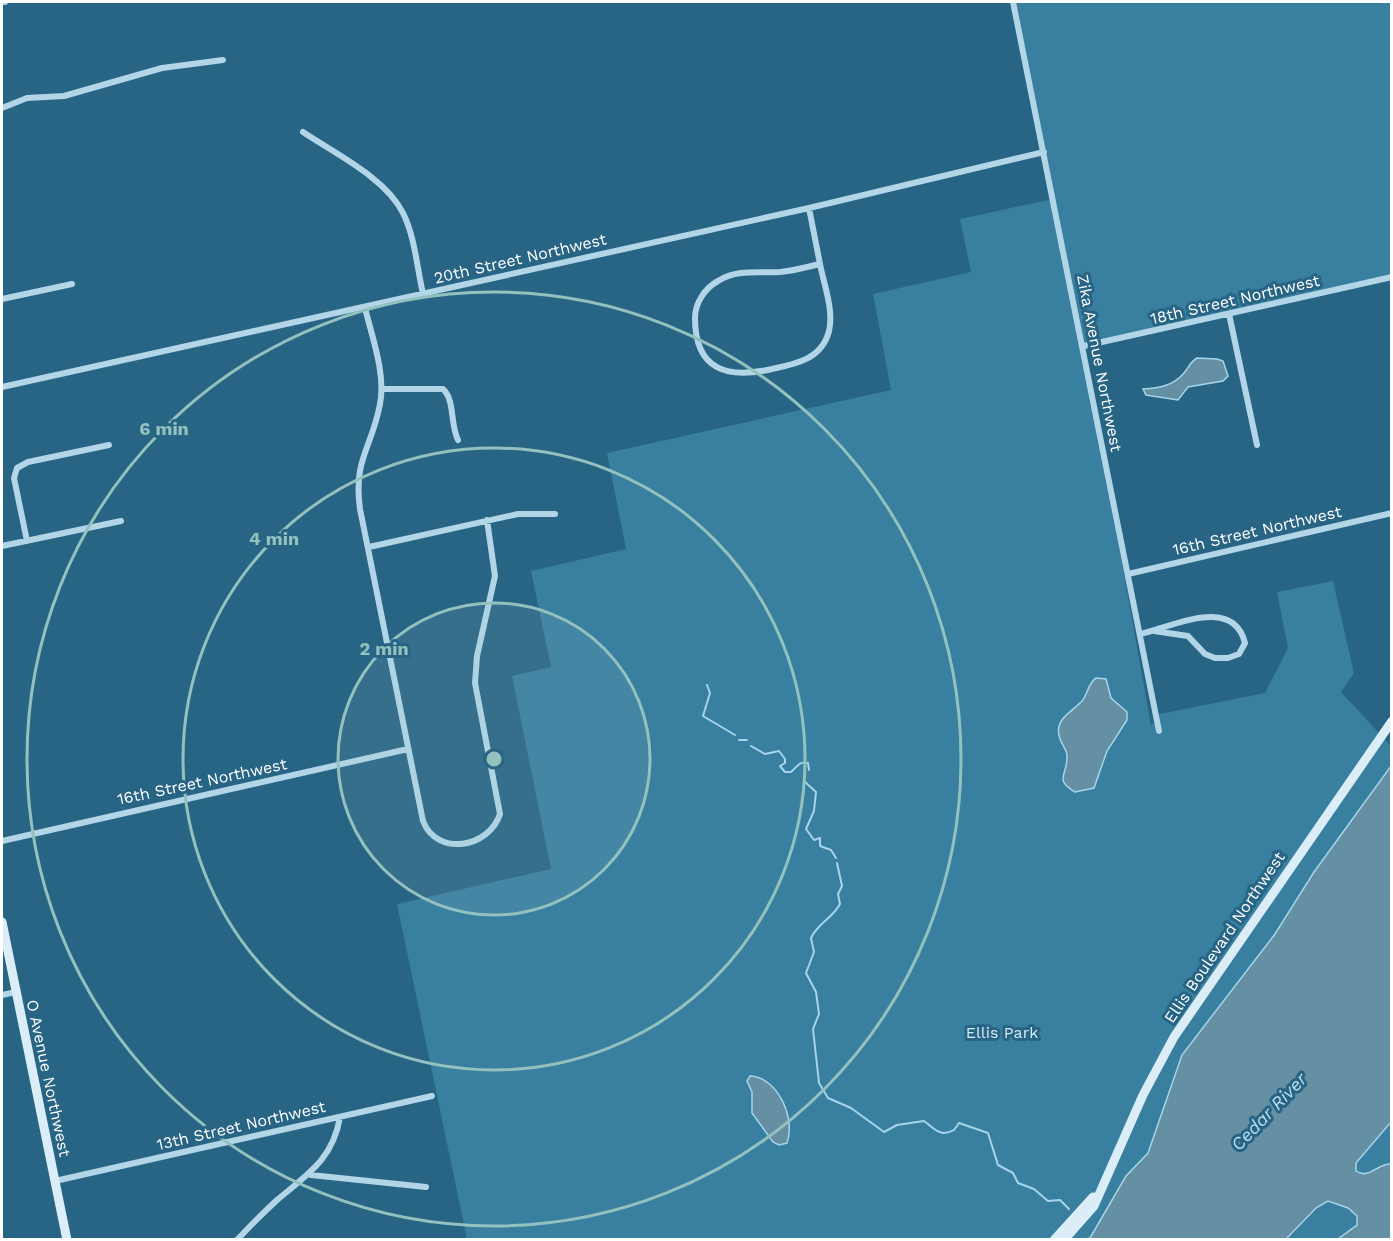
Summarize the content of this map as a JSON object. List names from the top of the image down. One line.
{"streets":{"street":["20th Street Northwest","18th Street Northwest","Zika Avenue Northwest","16th Street Northwest","Ellis Boulevard Northwest","O Avenue Northwest","13th Street Northwest"]},"crossings":[["20th Street Northwest","Zika Avenue Northwest"],["18th Street Northwest","Zika Avenue Northwest"],["Zika Avenue Northwest","16th Street Northwest"],["O Avenue Northwest","13th Street Northwest"]],"water":["Cedar River"],"parks":["Ellis Park"],"rings":["6 min","4 min","2 min"]}
